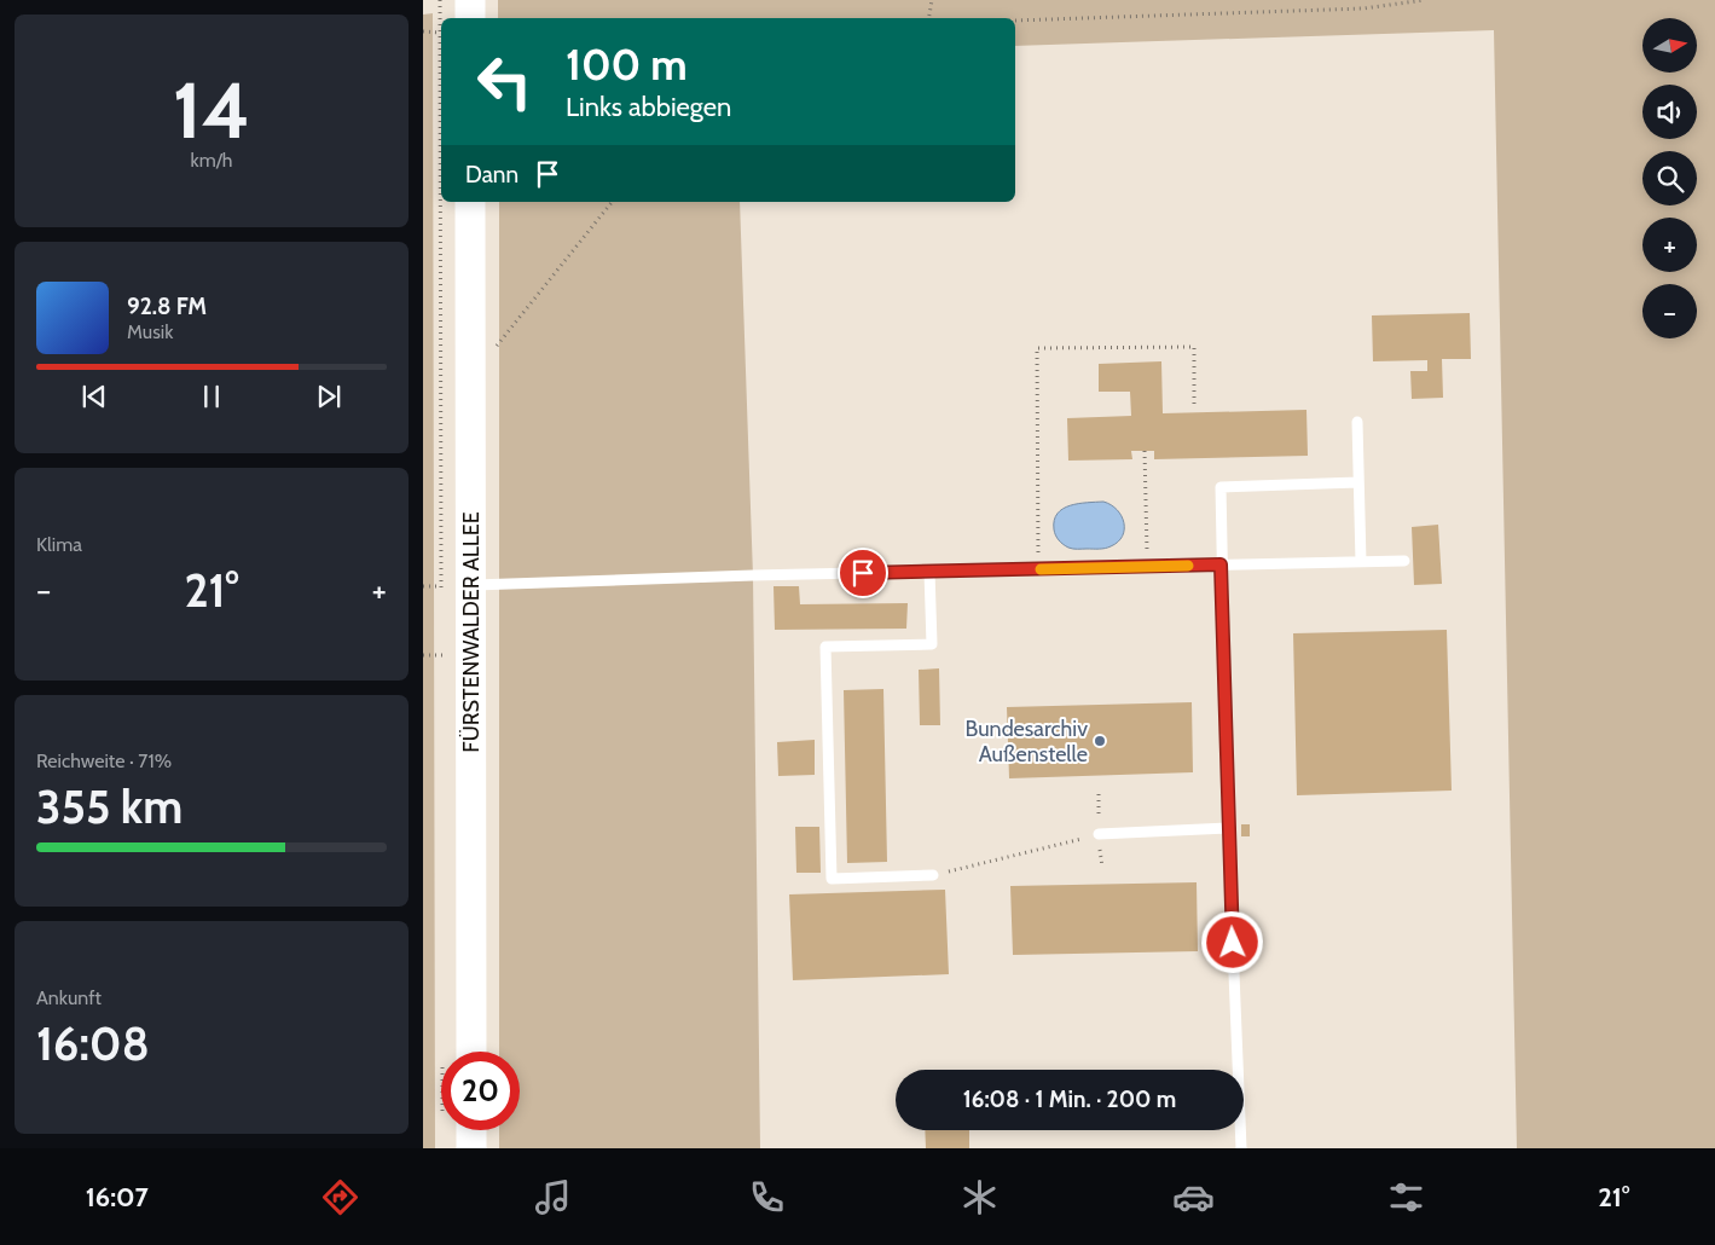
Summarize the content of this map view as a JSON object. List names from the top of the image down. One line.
{"streets":{"main road":["FÜRSTENWALDER ALLEE"]},"places":["Bundesarchiv Außenstelle"],"north":"right","page":{"tile":[["14","km/h"],"Klima",["Reichweite · 71%","355 km"],["Ankunft","16:08"]],"map_buttons":["+","−"],"turn":["100 m","Links abbiegen"],"then":"Dann","song":["92.8 FM","Musik"],"heat":["−","21°","+"],"limit":"20","trip":"16:08 · 1 Min. · 200 m","tabs":["16:07","21°"]}}
